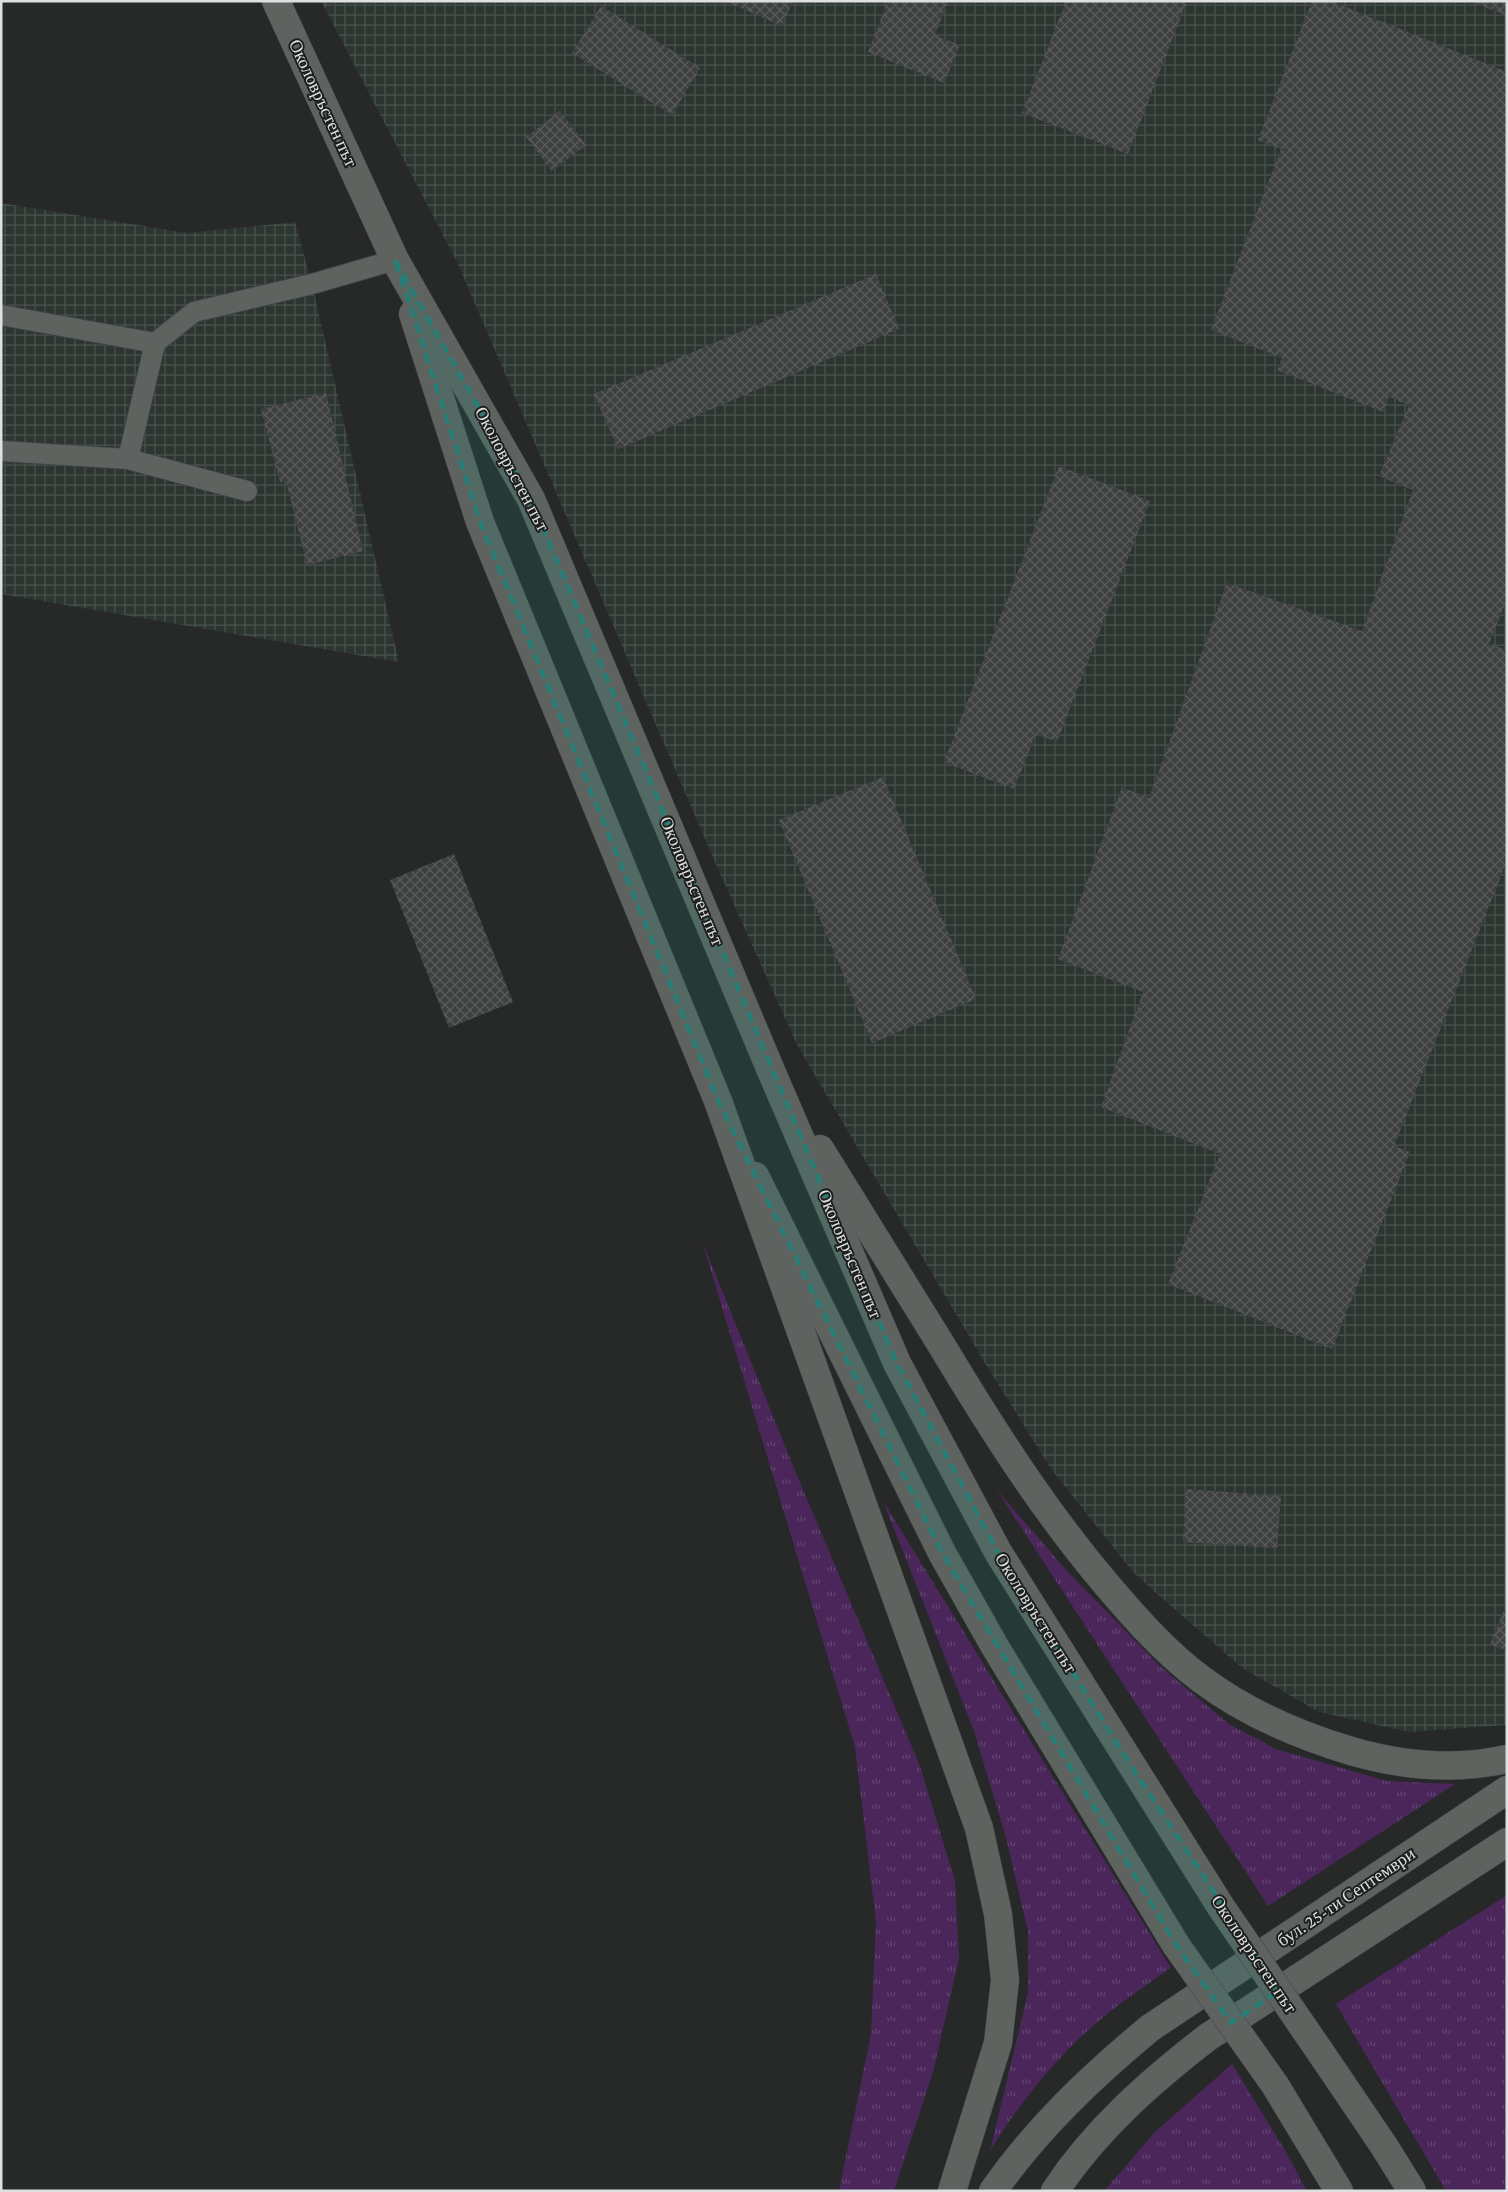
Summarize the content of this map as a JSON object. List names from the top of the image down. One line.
{"streets":{"main road":["Околовръстен път","бул. 25-ти Септември"]}}
